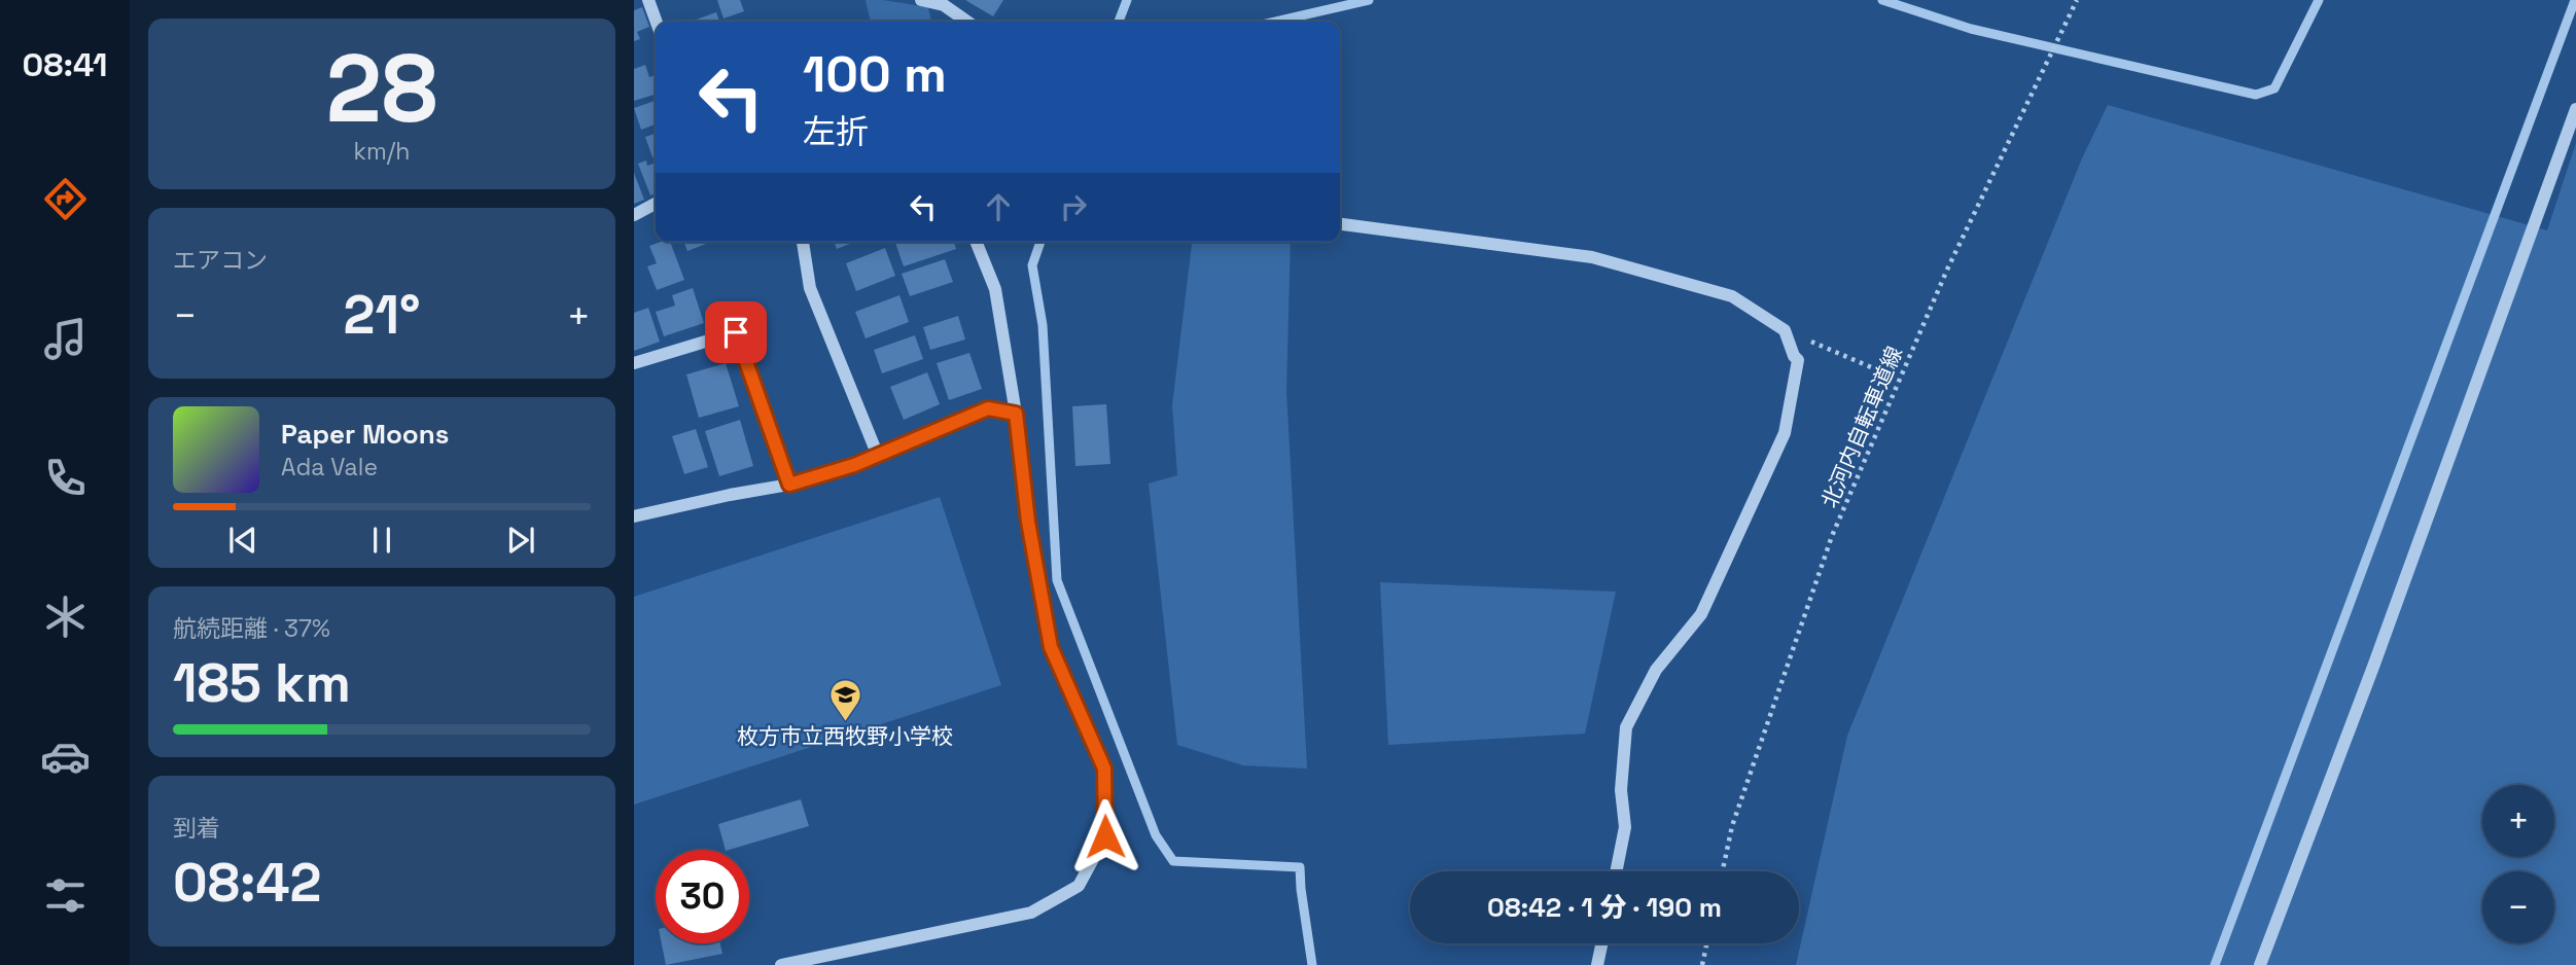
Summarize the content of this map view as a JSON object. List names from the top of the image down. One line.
{"streets":{"path":["北河内自転車道線"]},"places":{"school or university":["枚方市立西牧野小学校"]},"page":{"tabs":"08:41","tile":[["28","km/h"],"エアコン",["航続距離 · 37%","185 km"],["到着","08:42"]],"turn":["100 m","左折"],"heat":["−","21°","+"],"song":["Paper Moons","Ada Vale"],"map_buttons":["+","−"],"limit":"30","trip":"08:42 · 1 分 · 190 m"}}
